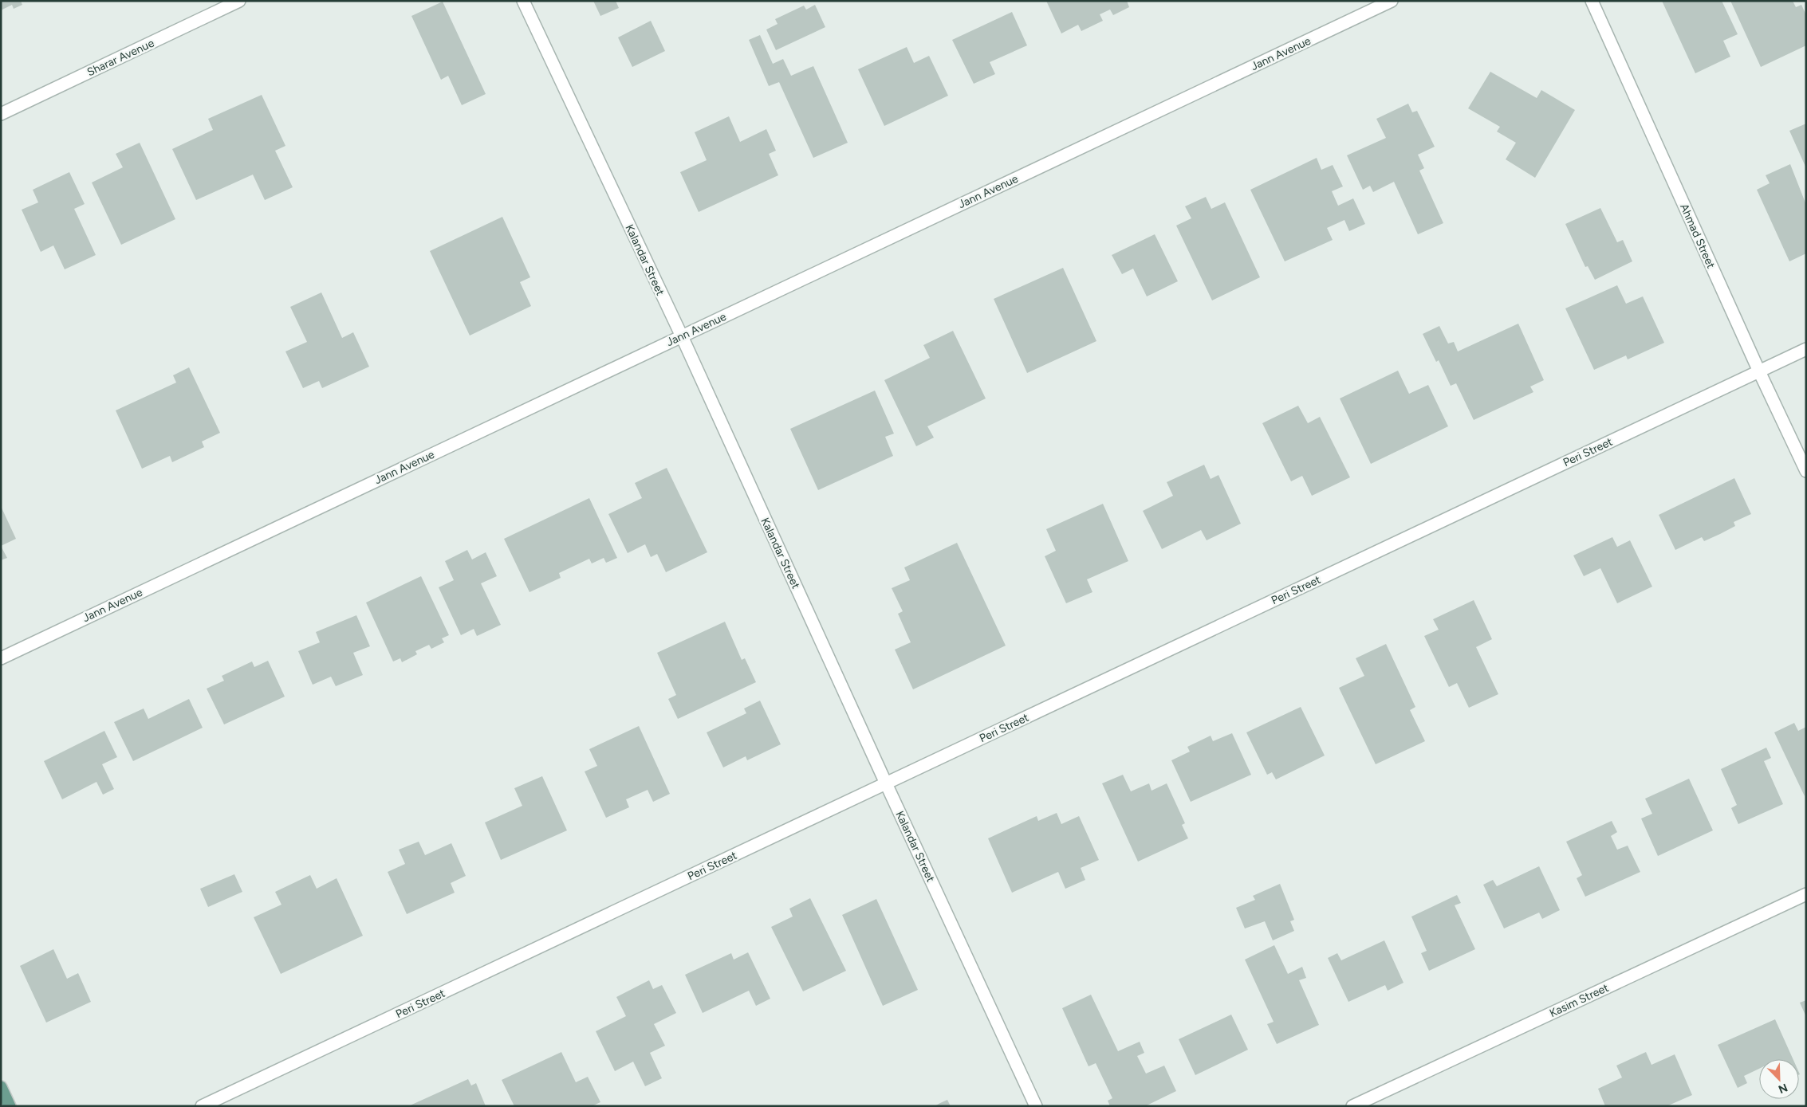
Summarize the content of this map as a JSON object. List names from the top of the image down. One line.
{"streets":{"street":["Jann Avenue","Sharar Avenue","Ahmad Street","Kalandar Street","Peri Street","Kasim Street"]},"crossings":[["Jann Avenue","Kalandar Street"],["Ahmad Street","Peri Street"],["Kalandar Street","Peri Street"]],"north":"bottom right"}
